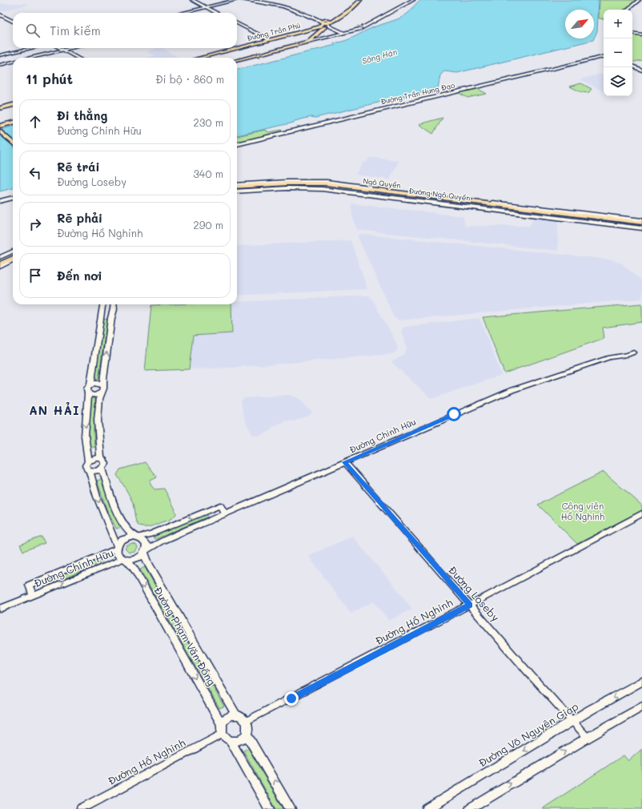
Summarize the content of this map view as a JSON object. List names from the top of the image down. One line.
{"streets":{"highway":["Ngô Quyền"],"main road":["Đường Trần Phú","Đường Trần Hưng Đạo","Đường Phạm Văn Đồng","Đường Võ Nguyên Giáp"],"street":["Đường Chính Hữu","Đường Loseby","Đường Hồ Nghinh"]},"crossings":[["Đường Chính Hữu","Đường Loseby"],["Đường Chính Hữu","Đường Phạm Văn Đồng"],["Đường Loseby","Đường Hồ Nghinh"],["Đường Loseby","Đường Võ Nguyên Giáp"],["Đường Hồ Nghinh","Đường Phạm Văn Đồng"]],"districts":["AN HẢI"],"water":["Sông Hàn"],"parks":["Công viên Hồ Nghinh"],"north":"top right","page":{"map_buttons":["+","−"],"search":"Tìm kiếm","heading":["11 phút","Đi bộ · 860 m"],"list":[["Đi thẳng","Đường Chính Hữu","230 m"],["Rẽ trái","Đường Loseby","340 m"],["Rẽ phải","Đường Hồ Nghinh","290 m"],"Đến nơi"]}}
